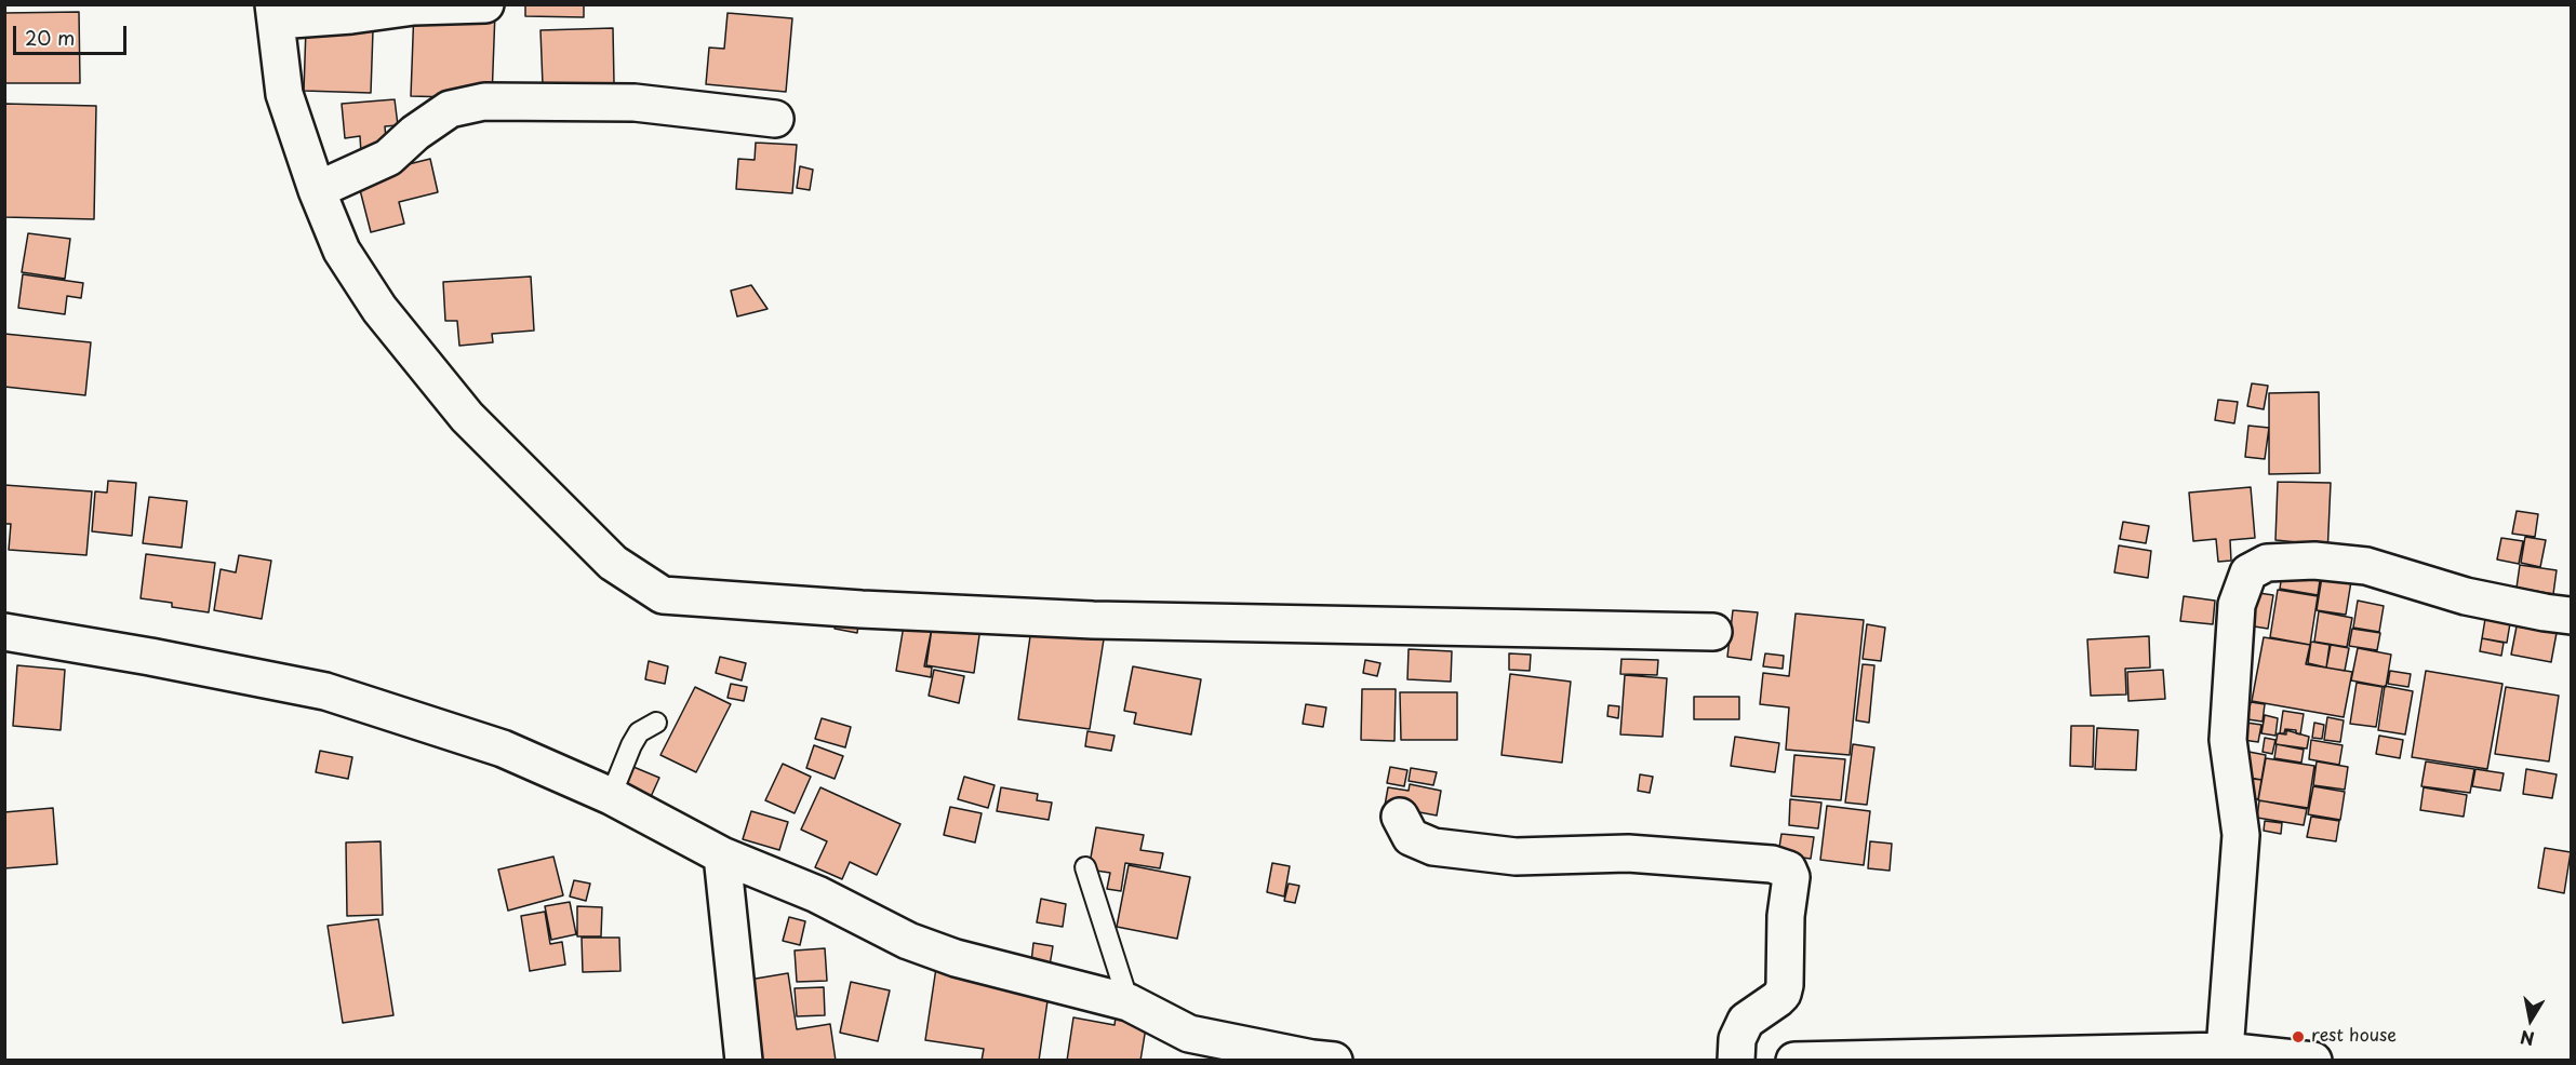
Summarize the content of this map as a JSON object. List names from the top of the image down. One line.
{"places":["rest house"],"scale_bar":"20 m","north":"bottom"}
